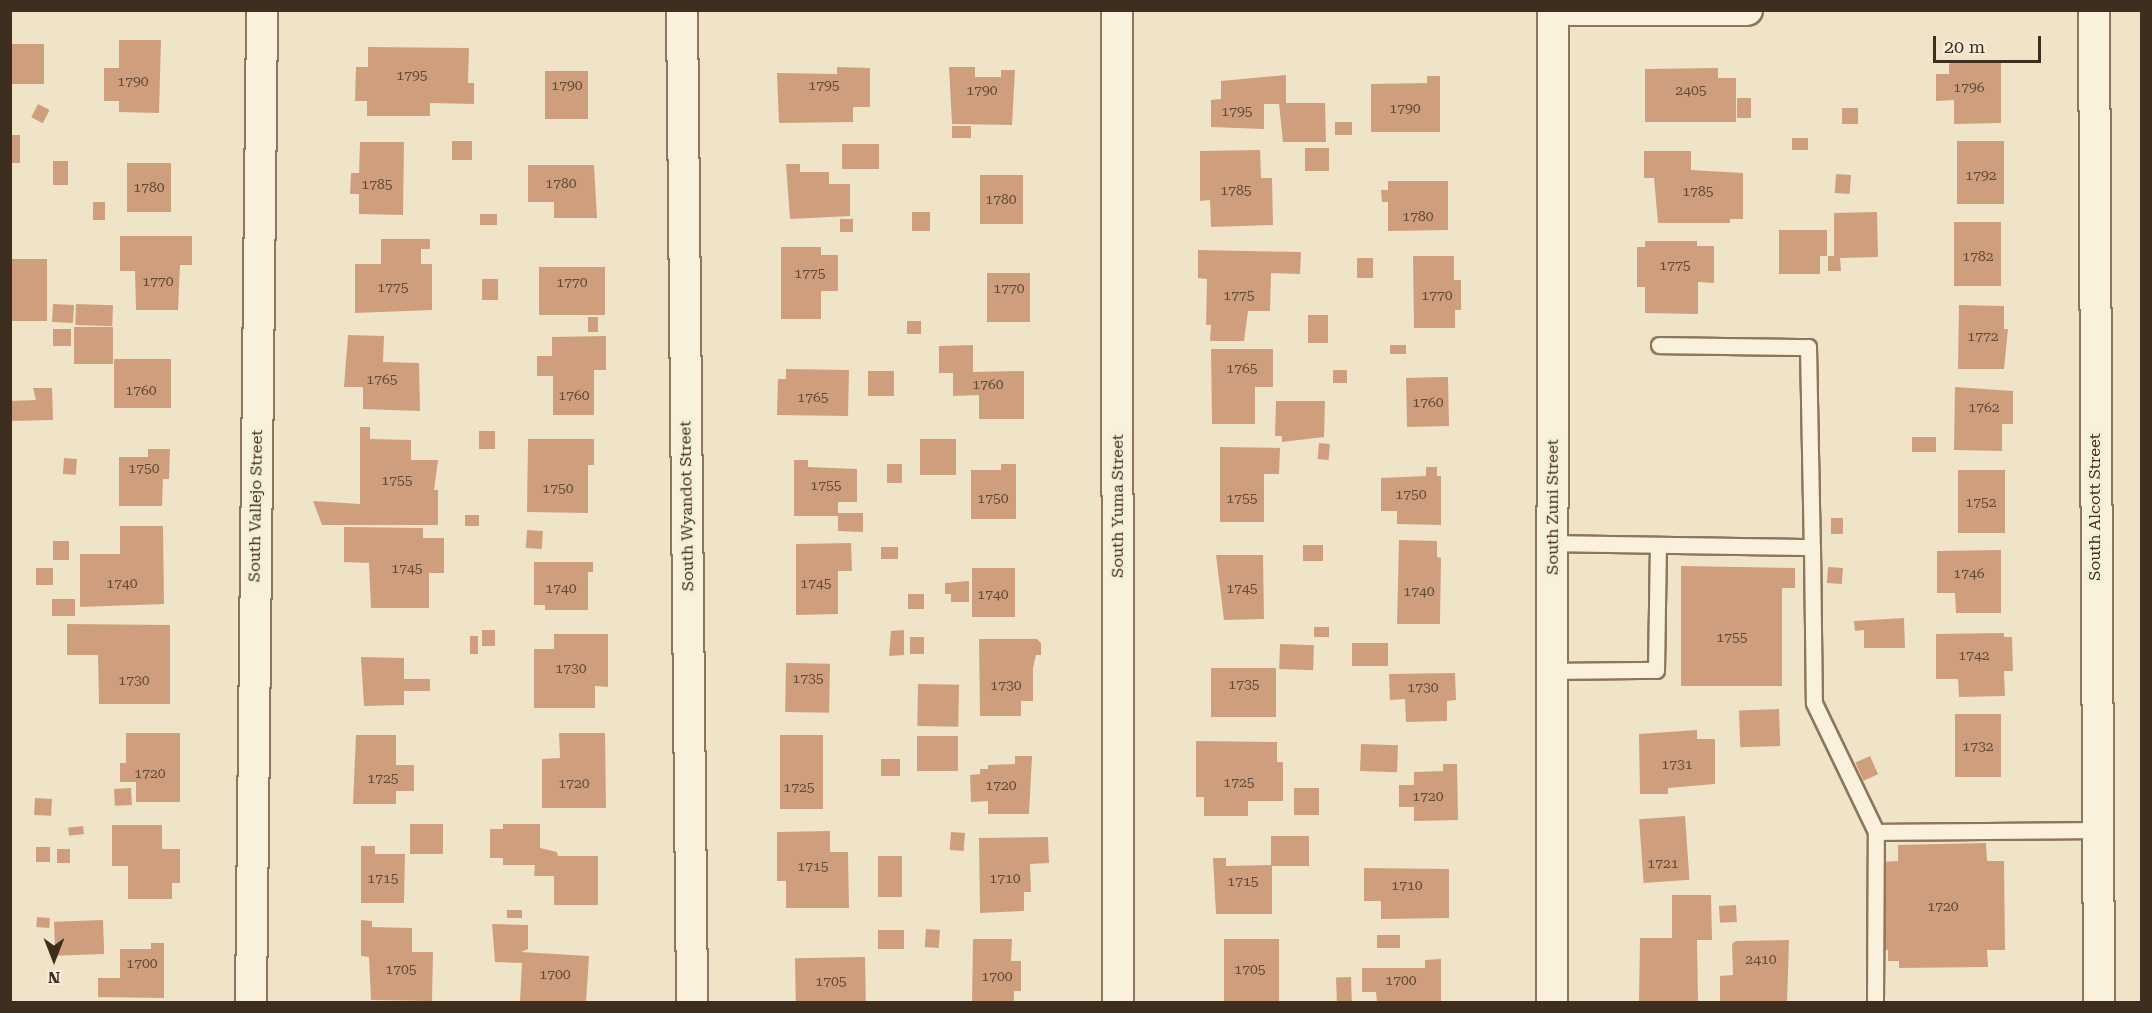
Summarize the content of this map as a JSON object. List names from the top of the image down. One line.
{"streets":{"street":["South Vallejo Street","South Wyandot Street","South Yuma Street","South Zuni Street","South Alcott Street"]},"house_numbers":["1795","1790","1790","1795","1796","1790","2405","1790","1795","1792","1780","1785","1780","1785","1785","1780","1780","1782","1775","1775","1770","1770","1775","1770","1775","1770","1772","1765","1765","1760","1760","1760","1765","1760","1762","1750","1755","1755","1750","1750","1750","1755","1752","1745","1746","1740","1745","1740","1745","1740","1740","1755","1742","1730","1735","1730","1735","1730","1730","1732","1731","1720","1725","1725","1720","1720","1725","1720","1721","1715","1715","1710","1715","1710","1720","2410","1700","1705","1705","1700","1700","1700","1705"],"scale_bar":"20 m","north":"bottom"}
